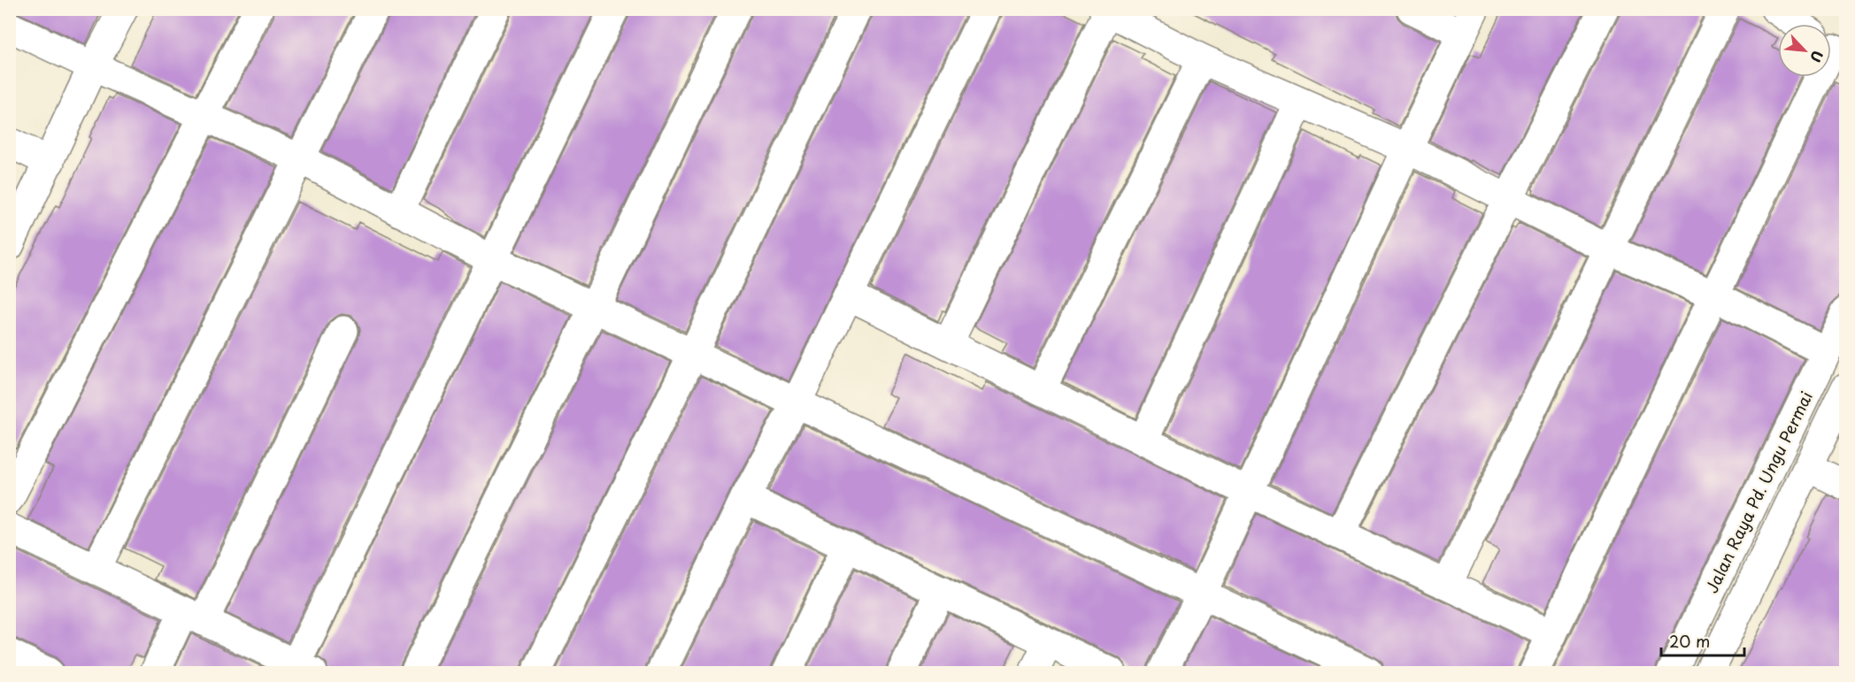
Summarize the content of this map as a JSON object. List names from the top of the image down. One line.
{"streets":{"street":["Jalan Raya Pd. Ungu Permai"]},"scale_bar":"20 m","north":"bottom right"}
